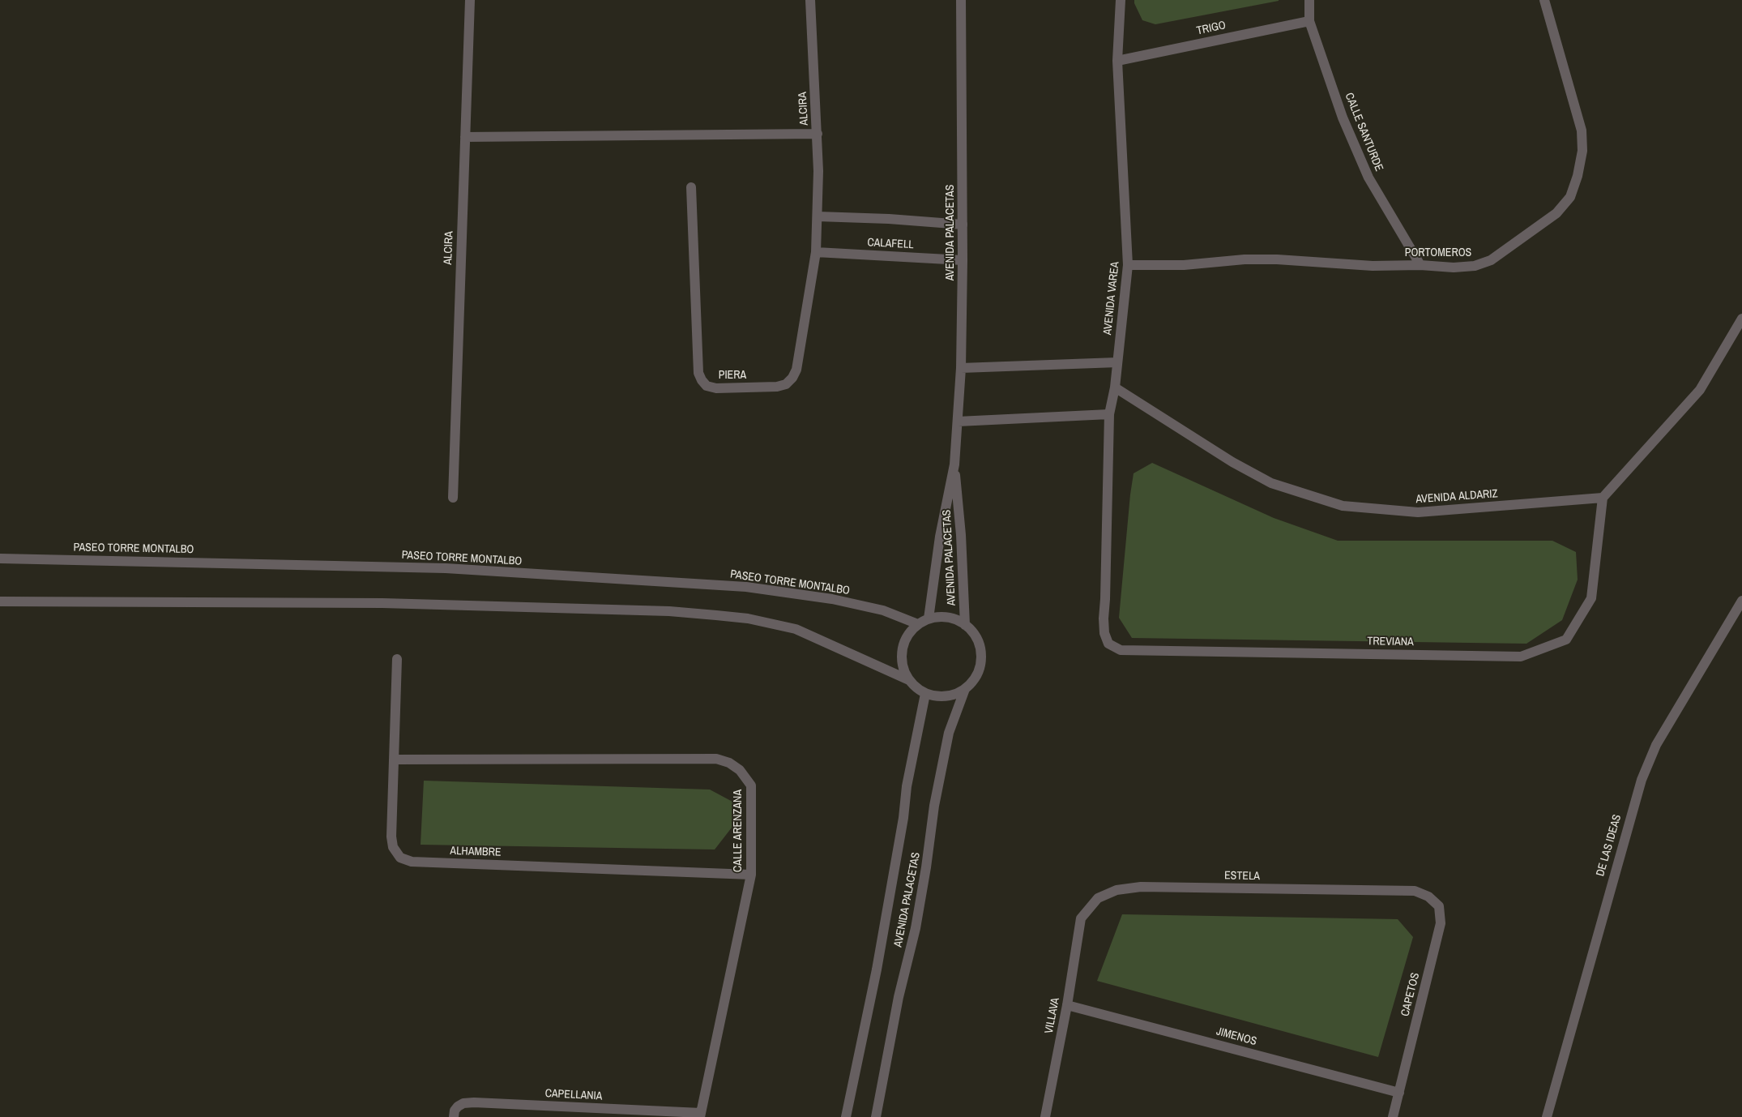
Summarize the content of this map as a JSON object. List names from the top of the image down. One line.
{"streets":{"street":["TRIGO","ALCIRA","CALLE SANTURDE","AVENIDA PALACETAS","CALAFELL","PORTOMEROS","AVENIDA VAREA","PIERA","AVENIDA ALDARIZ","PASEO TORRE MONTALBO","TREVIANA","CALLE ARENZANA","DE LAS IDEAS","ALHAMBRE","ESTELA","CAPETOS","VILLAVA","JIMENOS","CAPELLANIA"]},"crossings":[["TRIGO","CALLE SANTURDE"],["TRIGO","AVENIDA VAREA"],["ALCIRA","PIERA"],["CALLE SANTURDE","PORTOMEROS"],["AVENIDA PALACETAS","CALAFELL"],["AVENIDA PALACETAS","PASEO TORRE MONTALBO"],["CALAFELL","PIERA"],["PORTOMEROS","AVENIDA VAREA"],["AVENIDA VAREA","AVENIDA ALDARIZ"],["AVENIDA VAREA","TREVIANA"],["AVENIDA ALDARIZ","TREVIANA"],["CALLE ARENZANA","ALHAMBRE"],["CALLE ARENZANA","CAPELLANIA"],["ESTELA","CAPETOS"],["ESTELA","VILLAVA"],["CAPETOS","JIMENOS"],["VILLAVA","JIMENOS"]]}
